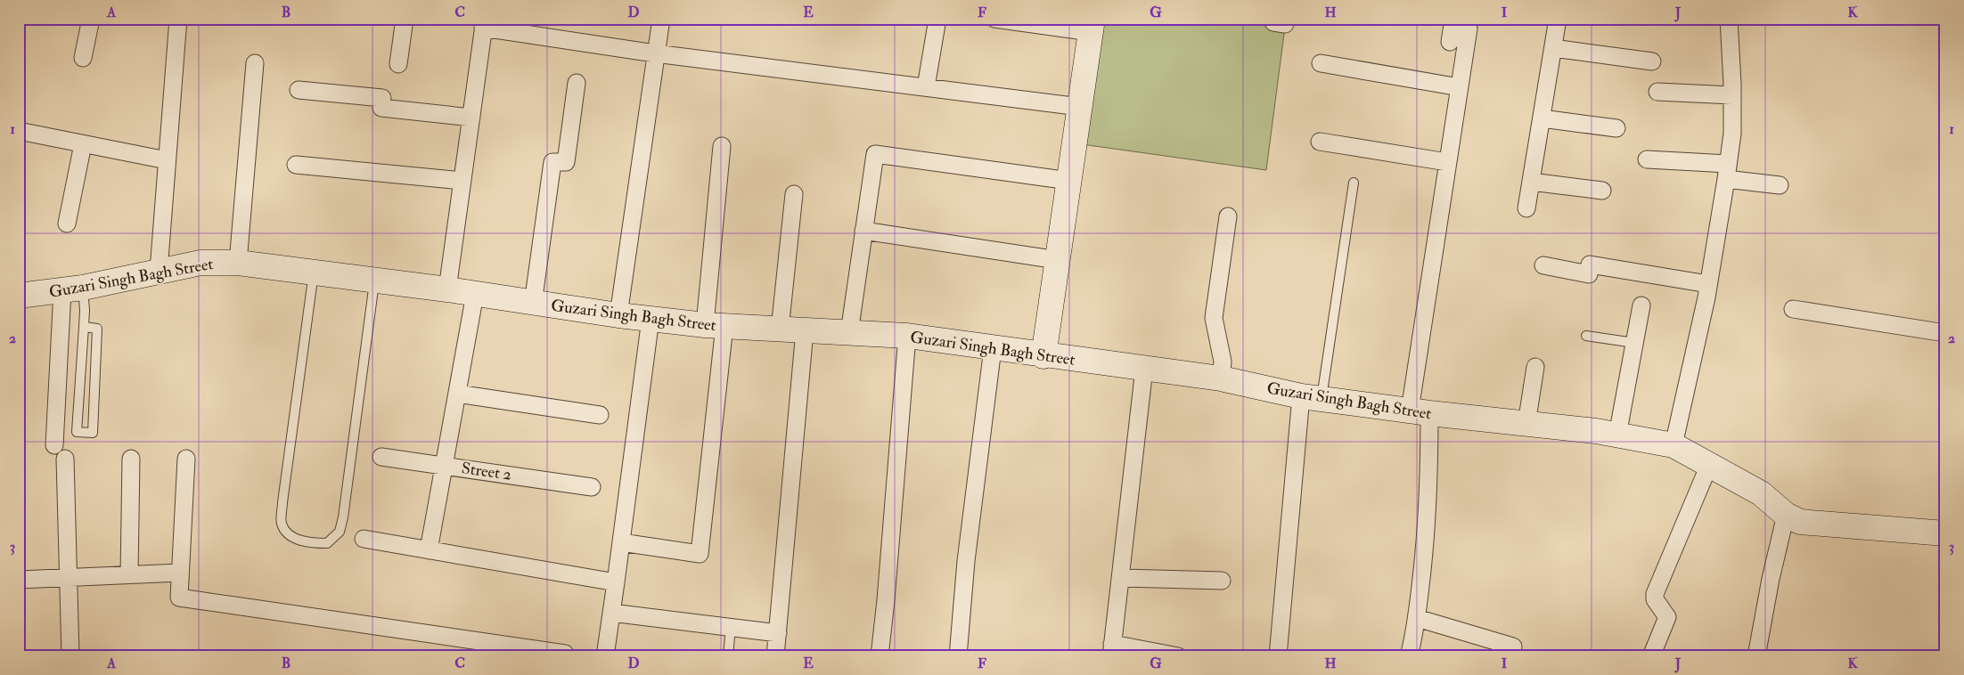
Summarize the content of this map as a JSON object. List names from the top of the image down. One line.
{"streets":{"street":["Guzari Singh Bagh Street","Street 2"]},"grid":{"columns":["A","B","C","D","E","F","G","H","I","J","K"],"rows":["1","2","3"]}}
